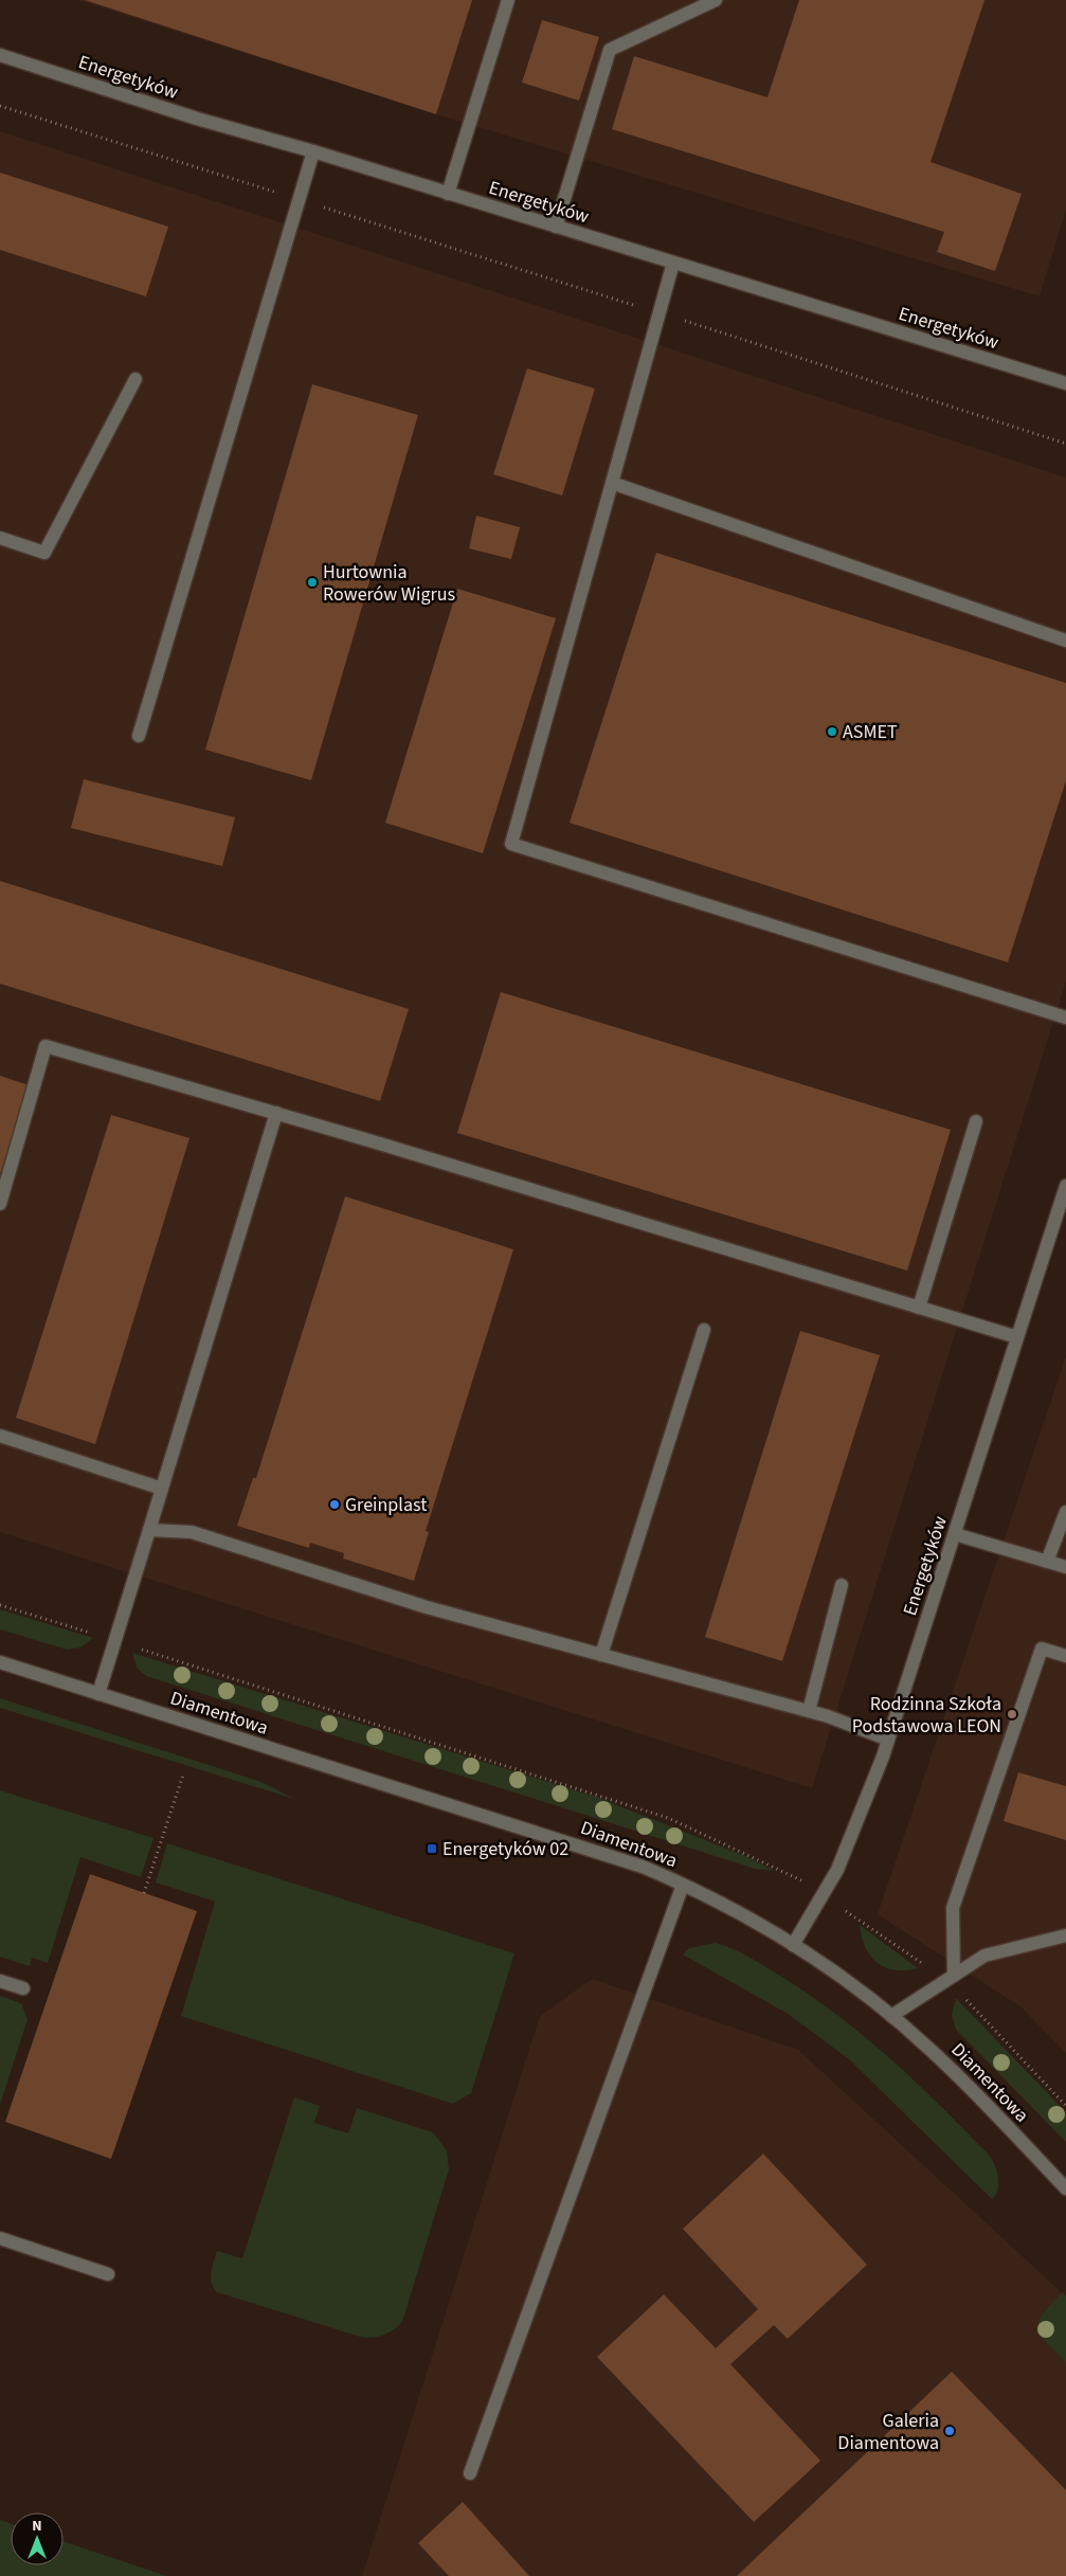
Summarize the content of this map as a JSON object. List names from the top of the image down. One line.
{"streets":{"street":["Energetyków","Diamentowa"]},"crossings":[["Energetyków","Diamentowa"]],"places":{"other":["Hurtownia Rowerów Wigrus","ASMET","Greinplast","Rodzinna Szkoła Podstawowa LEON","Galeria Diamentowa"],"transit":["Energetyków 02"]},"north":"top"}
